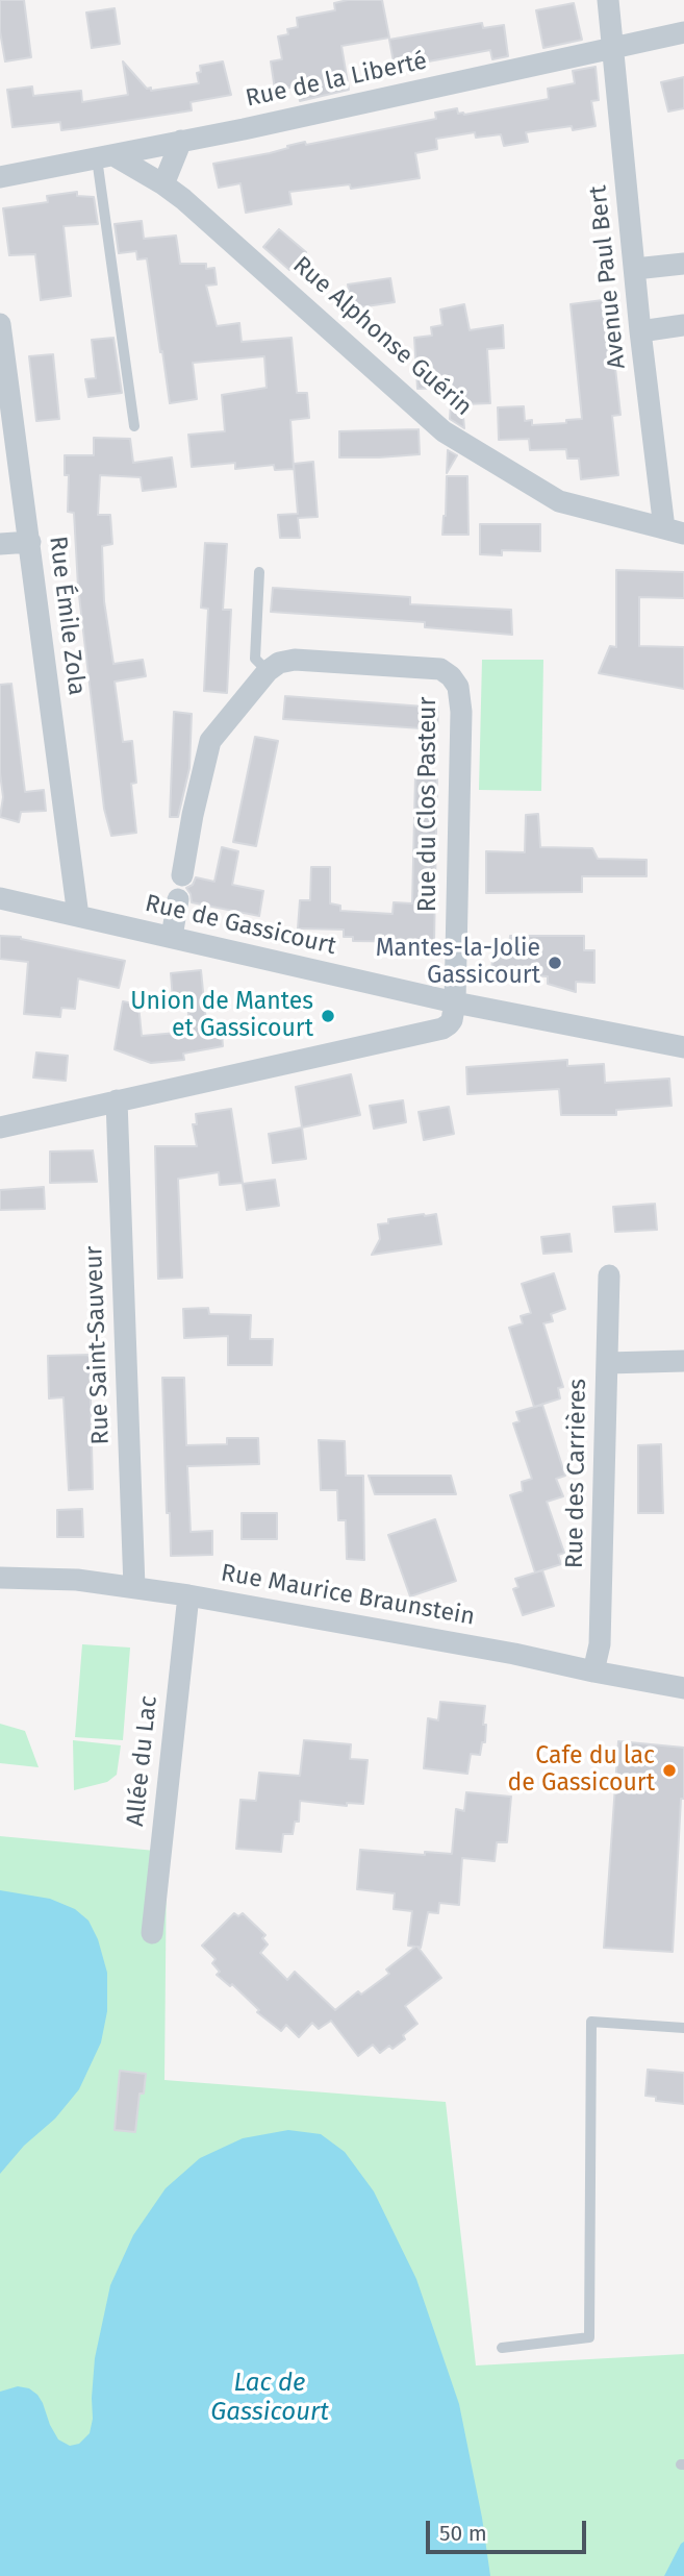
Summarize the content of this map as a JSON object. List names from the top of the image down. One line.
{"streets":{"street":["Rue de la Liberté","Avenue Paul Bert","Rue Alphonse Guérin","Rue Émile Zola","Rue du Clos Pasteur","Rue de Gassicourt","Rue Saint-Sauveur","Rue des Carrières","Rue Maurice Braunstein","Allée du Lac"]},"crossings":[["Rue de la Liberté","Avenue Paul Bert"],["Rue de la Liberté","Rue Alphonse Guérin"],["Avenue Paul Bert","Rue Alphonse Guérin"],["Rue Émile Zola","Rue de Gassicourt"],["Rue du Clos Pasteur","Rue de Gassicourt"],["Rue Saint-Sauveur","Rue Maurice Braunstein"],["Rue des Carrières","Rue Maurice Braunstein"],["Rue Maurice Braunstein","Allée du Lac"]],"water":["Lac de Gassicourt"],"places":["Mantes-la-Jolie Gassicourt","Union de Mantes et Gassicourt","Cafe du lac de Gassicourt"],"scale_bar":"50 m"}
